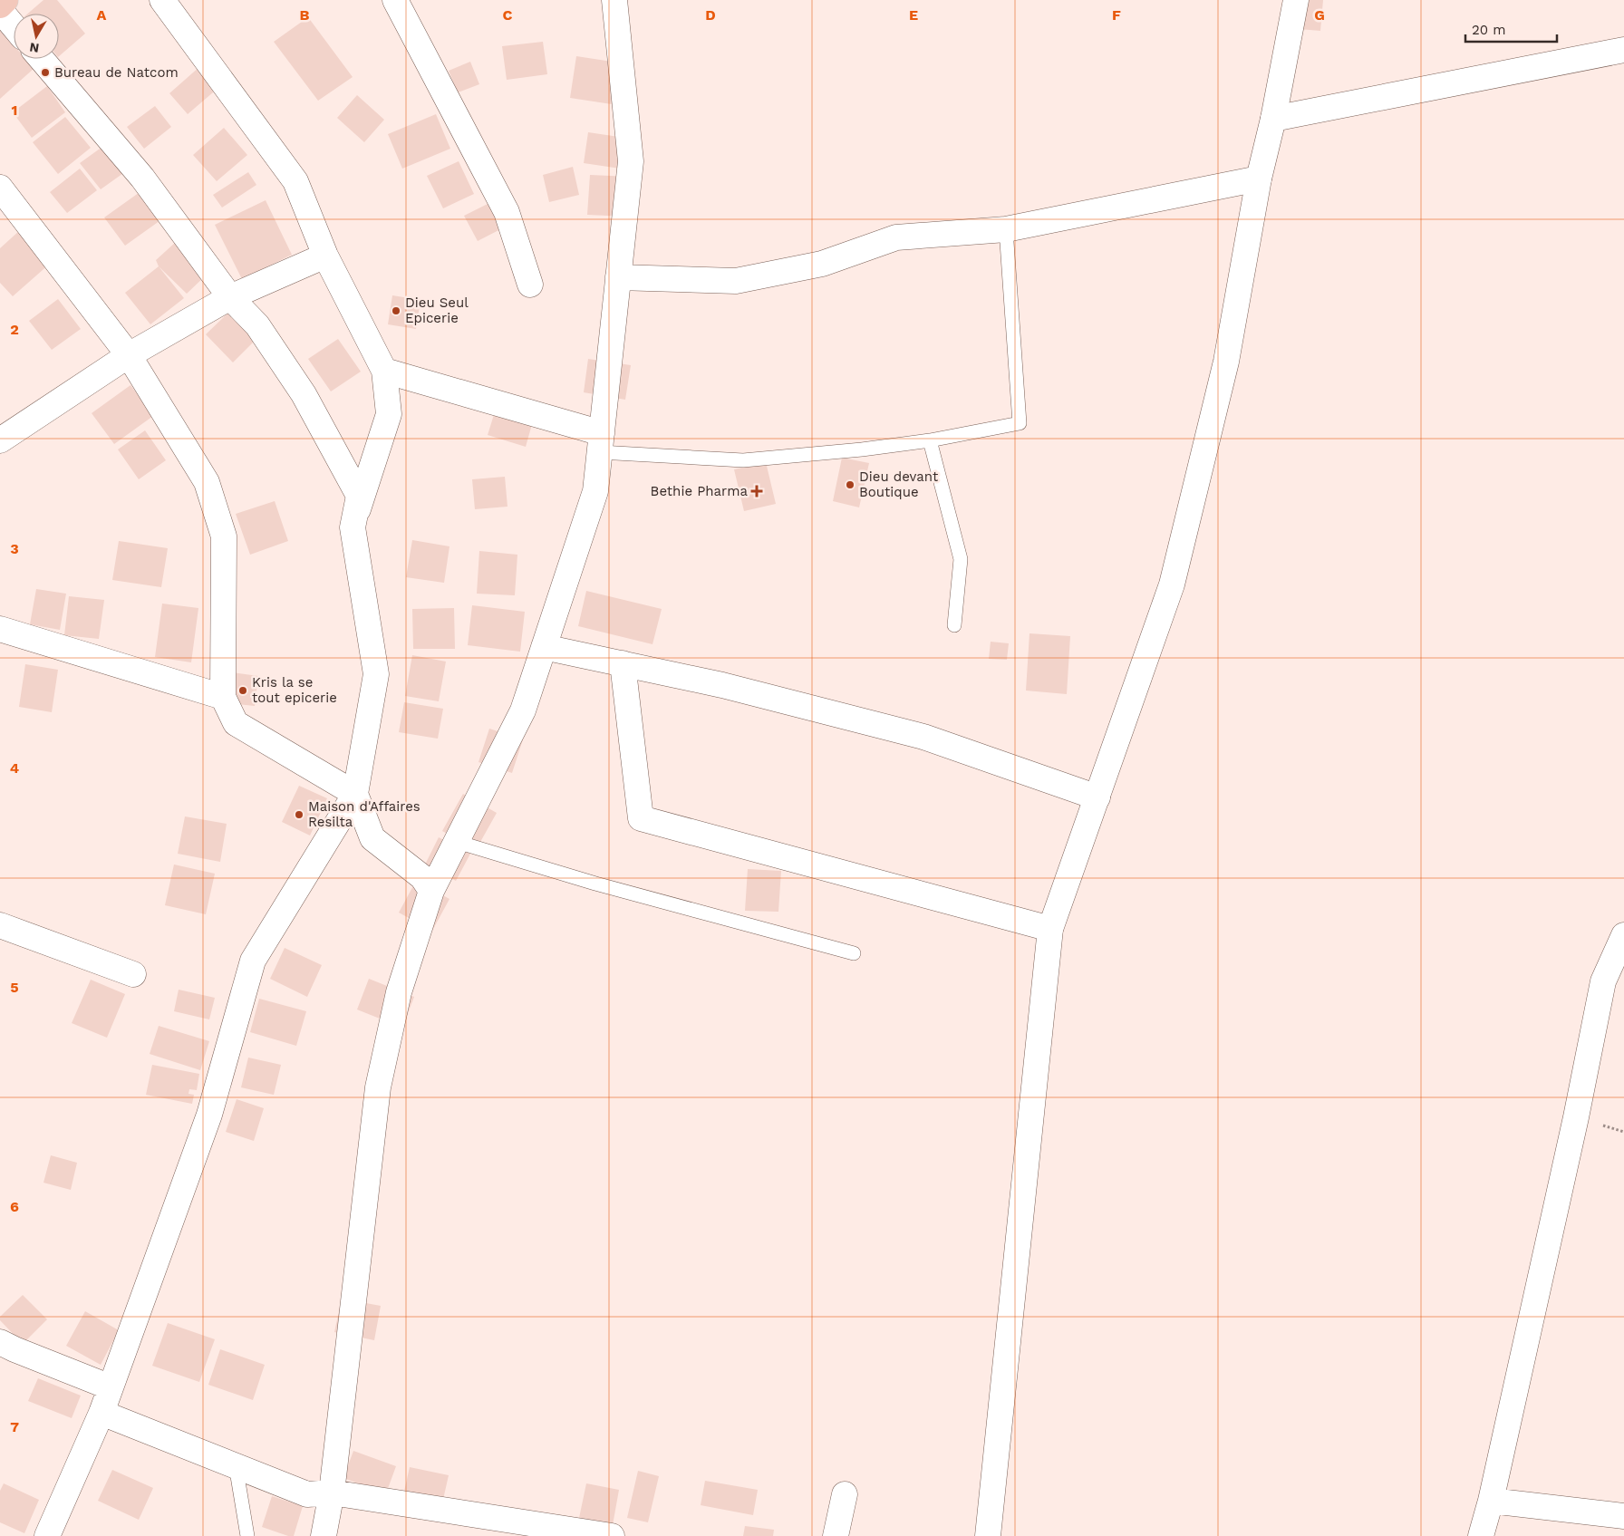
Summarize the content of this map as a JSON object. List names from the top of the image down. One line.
{"places":{"other":["Bureau de Natcom","Dieu Seul Epicerie","Dieu devant Boutique","Kris la se tout epicerie","Maison d'Affaires Resilta"],"health":["Bethie Pharma"]},"scale_bar":"20 m","north":"bottom","grid":{"columns":["A","B","C","D","E","F","G"],"rows":["1","2","3","4","5","6","7"]}}
